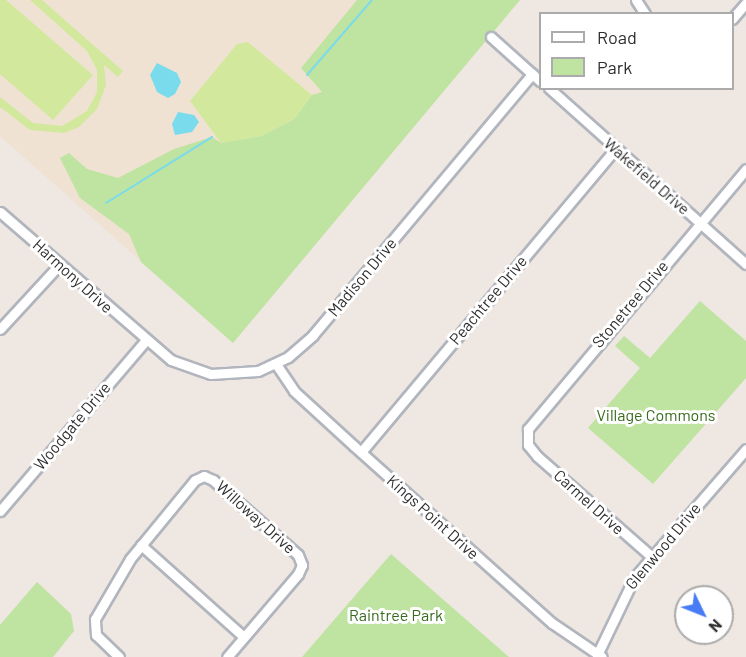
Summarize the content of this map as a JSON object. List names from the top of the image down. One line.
{"streets":{"street":["Wakefield Drive","Harmony Drive","Madison Drive","Peachtree Drive","Stonetree Drive","Woodgate Drive","Carmel Drive","Willoway Drive","Kings Point Drive","Glenwood Drive"]},"crossings":[["Wakefield Drive","Peachtree Drive"],["Wakefield Drive","Stonetree Drive"],["Harmony Drive","Madison Drive"],["Harmony Drive","Woodgate Drive"],["Madison Drive","Woodgate Drive"],["Madison Drive","Kings Point Drive"],["Peachtree Drive","Kings Point Drive"],["Stonetree Drive","Carmel Drive"],["Carmel Drive","Glenwood Drive"],["Kings Point Drive","Glenwood Drive"]],"parks":["Village Commons","Raintree Park"],"legend":["Road","Park"],"north":"bottom right"}
